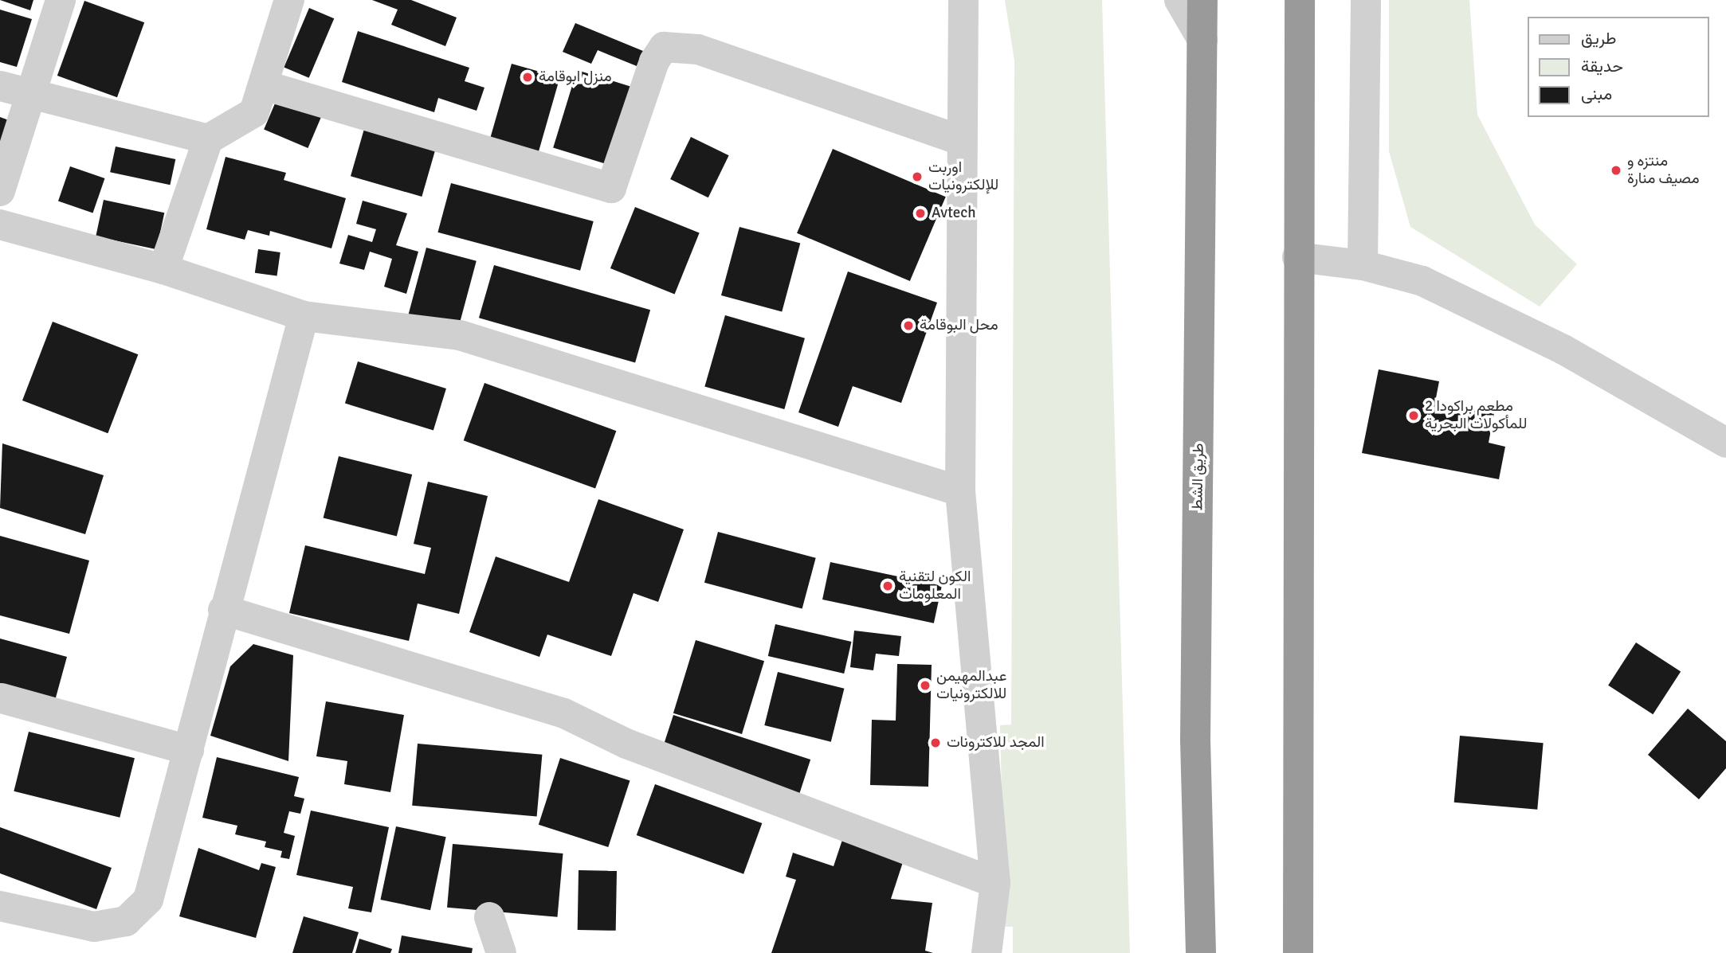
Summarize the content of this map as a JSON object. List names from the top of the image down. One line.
{"streets":{"highway":["طريق الشط"]},"places":["منزل ابوقامة","منتزه و مصيف منارة","اوربت للإلكترونيات","Avtech","محل البوقامة","مطعم براكودا 2 للمأكولات البحرية","الكون لتقنية المعلومات","عبدالمهيمن للالكترونيات","المجد للاكترونات"],"legend":["طريق","حديقة","مبنى"]}
